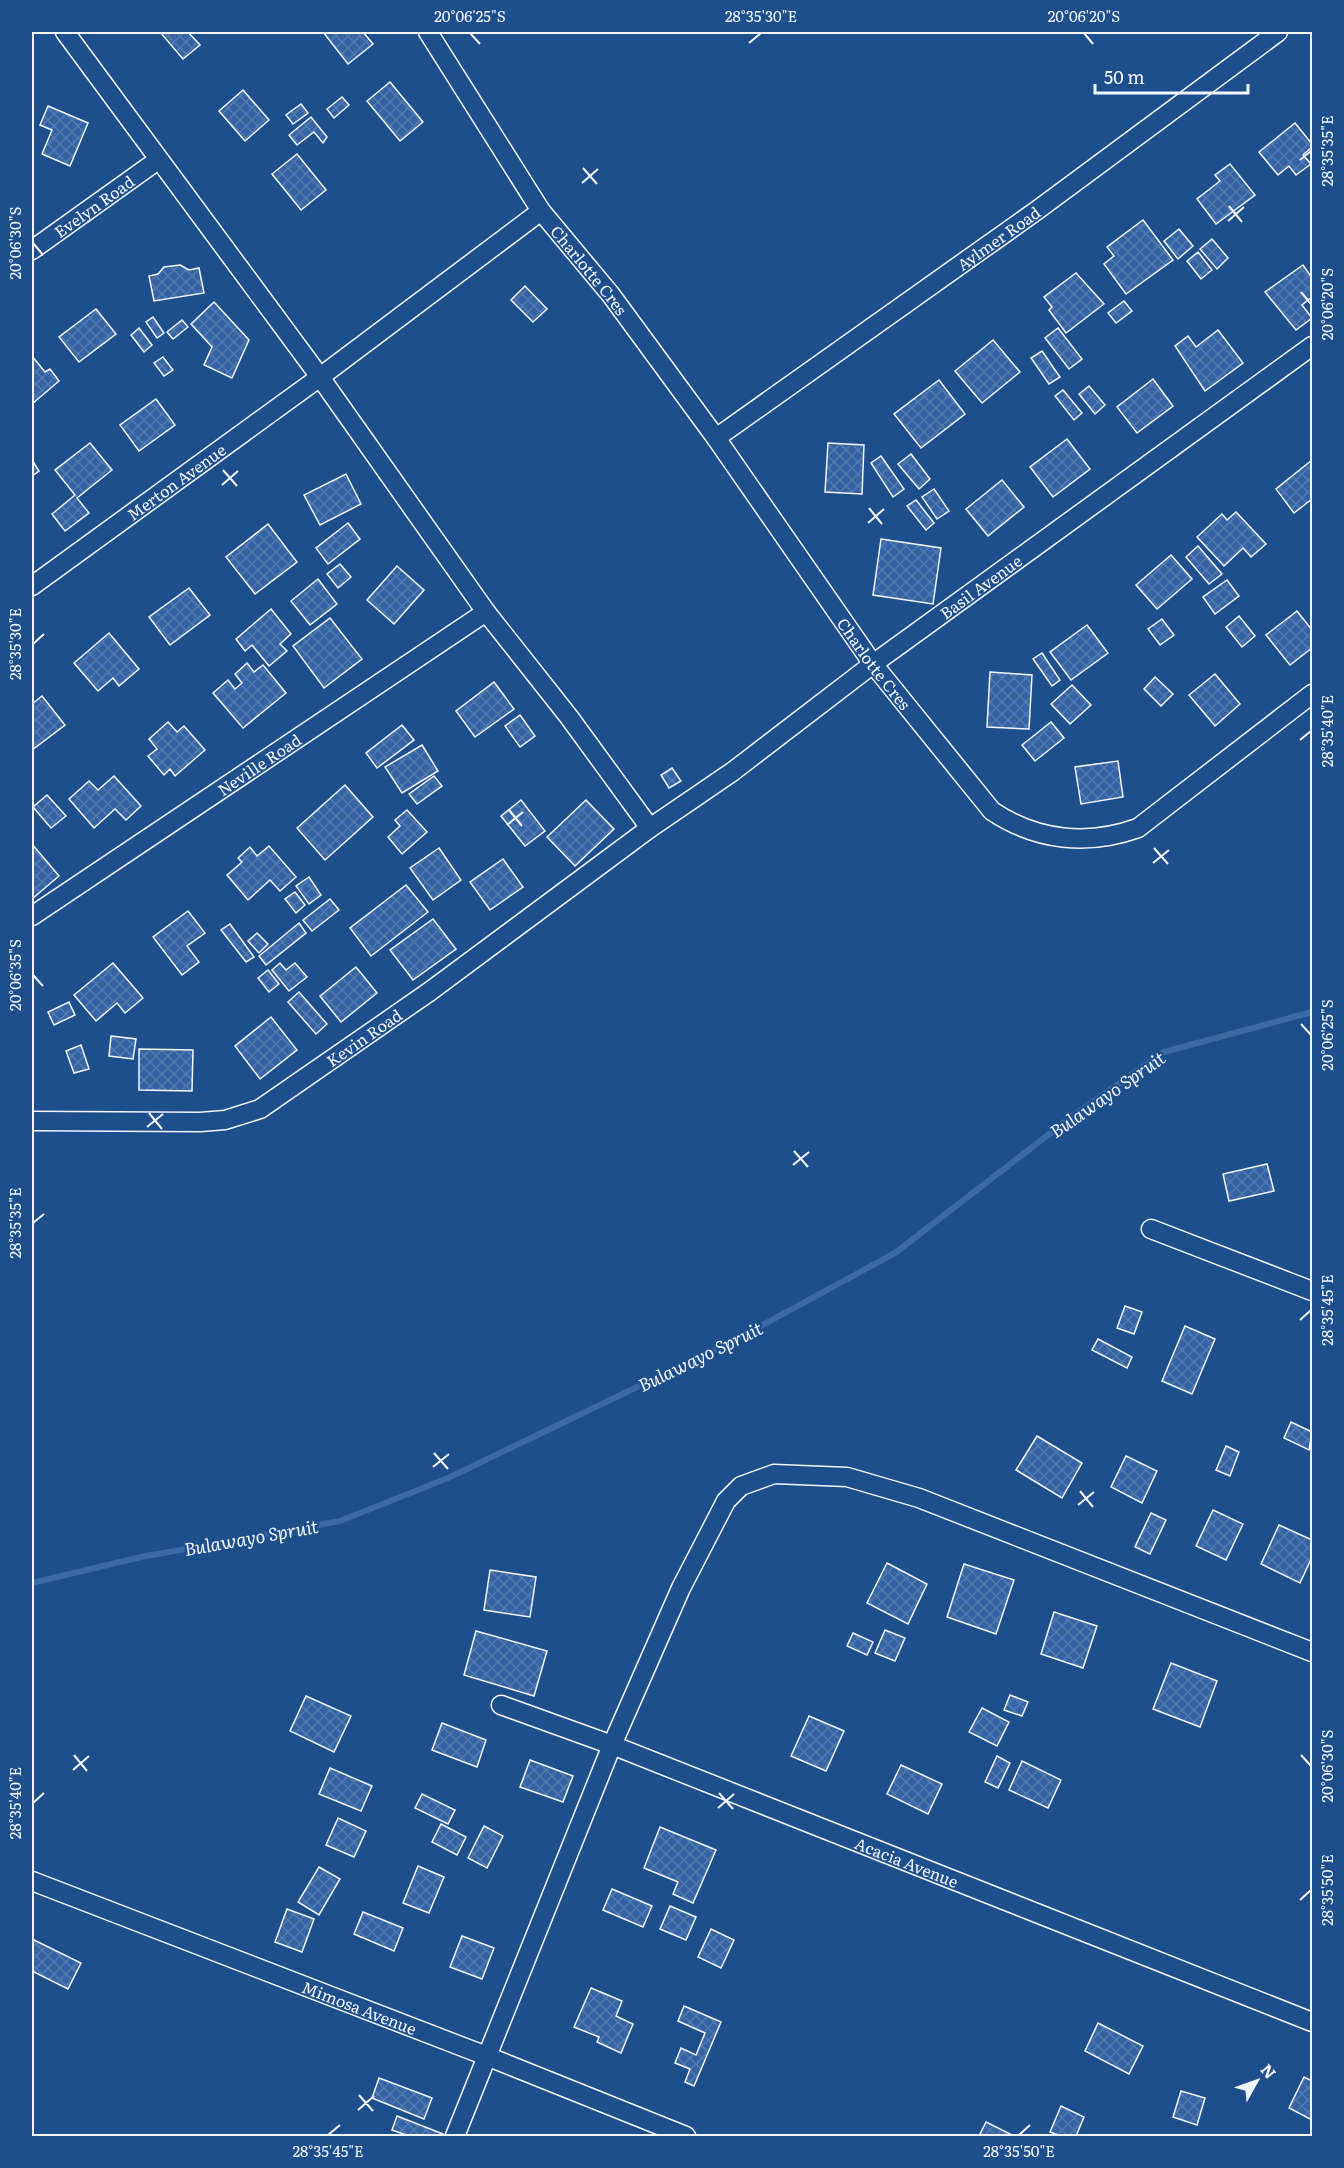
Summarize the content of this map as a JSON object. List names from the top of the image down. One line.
{"streets":{"street":["Evelyn Road","Aylmer Road","Charlotte Cres","Merton Avenue","Basil Avenue","Neville Road","Kevin Road","Acacia Avenue","Mimosa Avenue"]},"crossings":[["Aylmer Road","Charlotte Cres"],["Charlotte Cres","Merton Avenue"],["Charlotte Cres","Basil Avenue"],["Basil Avenue","Kevin Road"]],"water":["Bulawayo Spruit"],"scale_bar":"50 m","north":"top right","coordinates":["20°06'25\"S","28°35'30\"E","20°06'20\"S","28°35'35\"E","20°06'30\"S","28°35'40\"E","20°06'35\"S","28°35'45\"E","28°35'50\"E"]}
